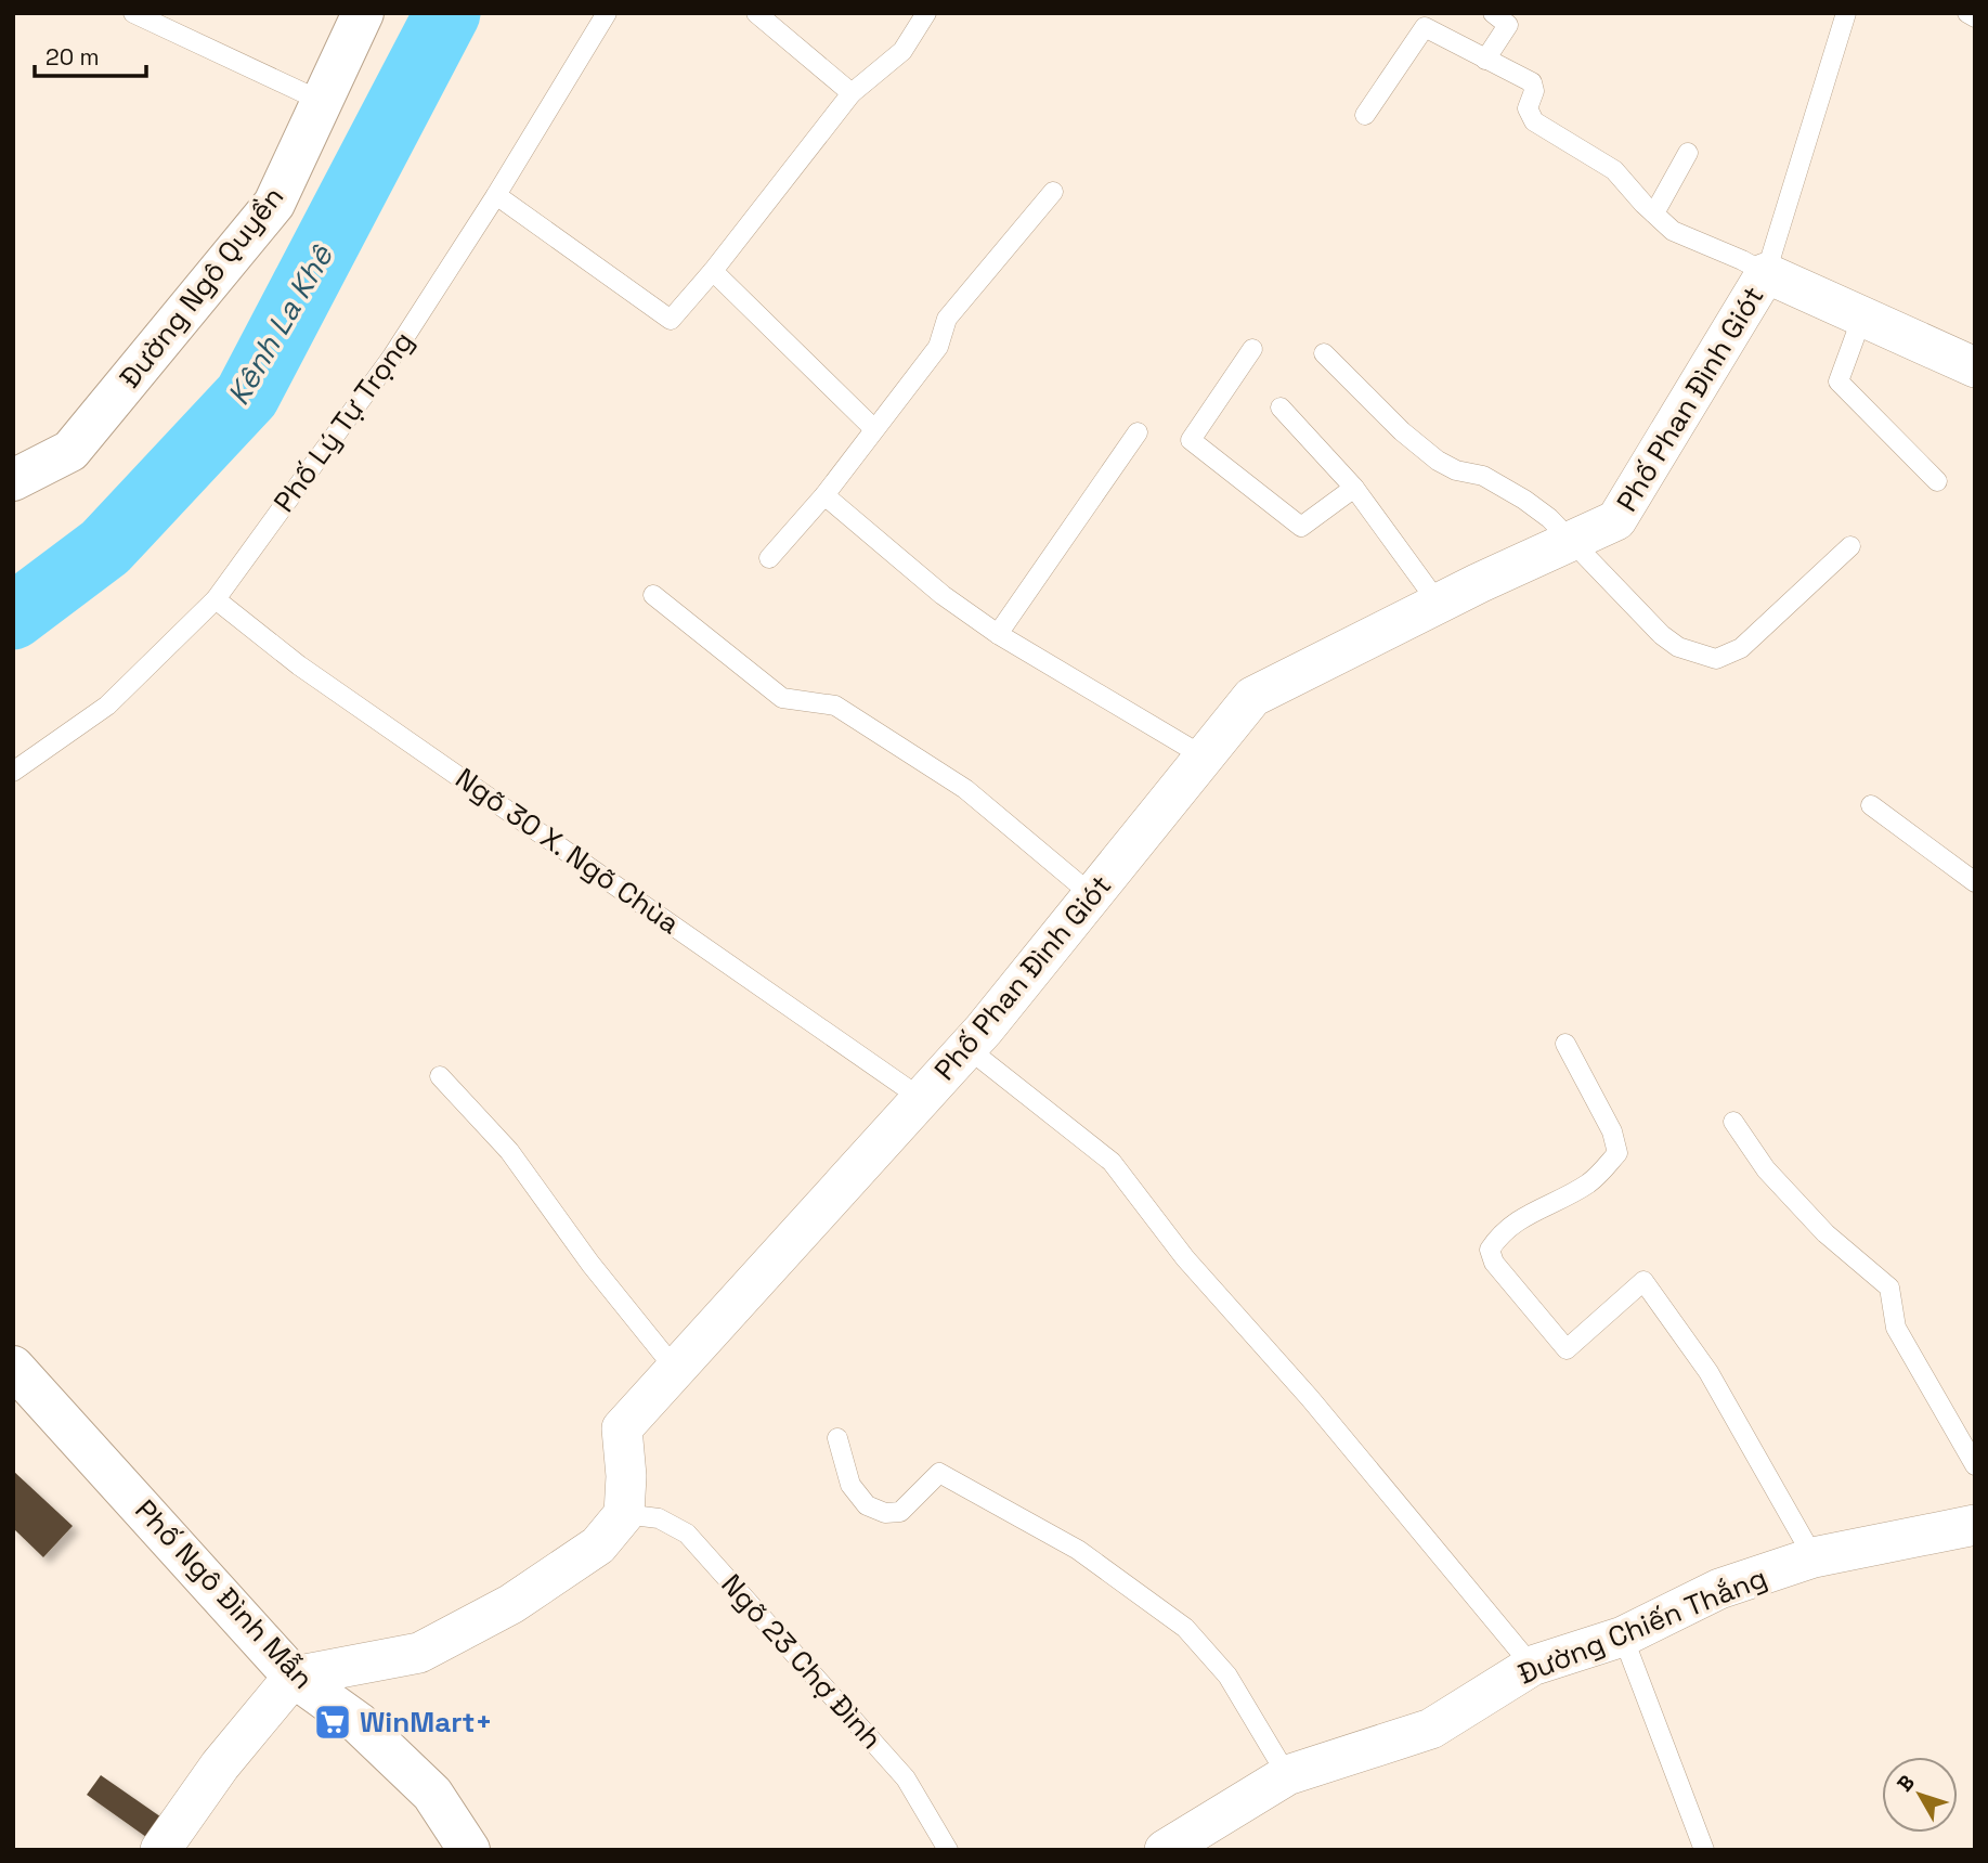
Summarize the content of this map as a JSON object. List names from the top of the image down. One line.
{"streets":{"street":["Đường Ngô Quyền","Phố Phan Đình Giót","Phố Ngô Đình Mẫn","Đường Chiến Thắng"],"lane":["Phố Lý Tự Trọng","Ngõ 30 X. Ngõ Chùa","Ngõ 23 Chợ Đình"]},"crossings":[["Phố Phan Đình Giót","Ngõ 30 X. Ngõ Chùa"],["Phố Phan Đình Giót","Ngõ 23 Chợ Đình"],["Phố Lý Tự Trọng","Ngõ 30 X. Ngõ Chùa"]],"water":["Kênh La Khê"],"places":{"supermarket":["WinMart+"]},"scale_bar":"20 m","north":"top left"}
